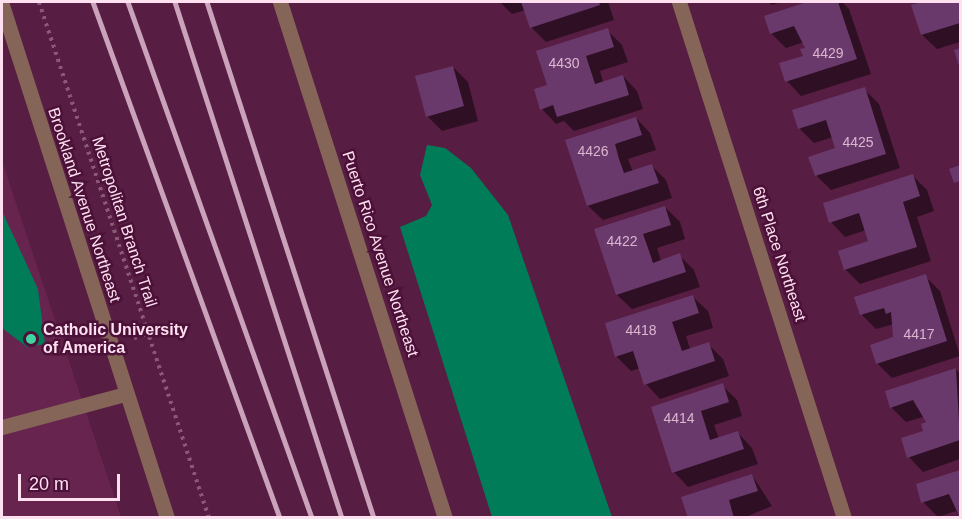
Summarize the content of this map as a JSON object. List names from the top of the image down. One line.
{"streets":{"street":["Brookland Avenue Northeast","Puerto Rico Avenue Northeast","6th Place Northeast"],"path":["Metropolitan Branch Trail"]},"places":["Catholic University of America"],"house_numbers":["4429","4430","4425","4426","4422","4418","4417","4414"],"scale_bar":"20 m"}
